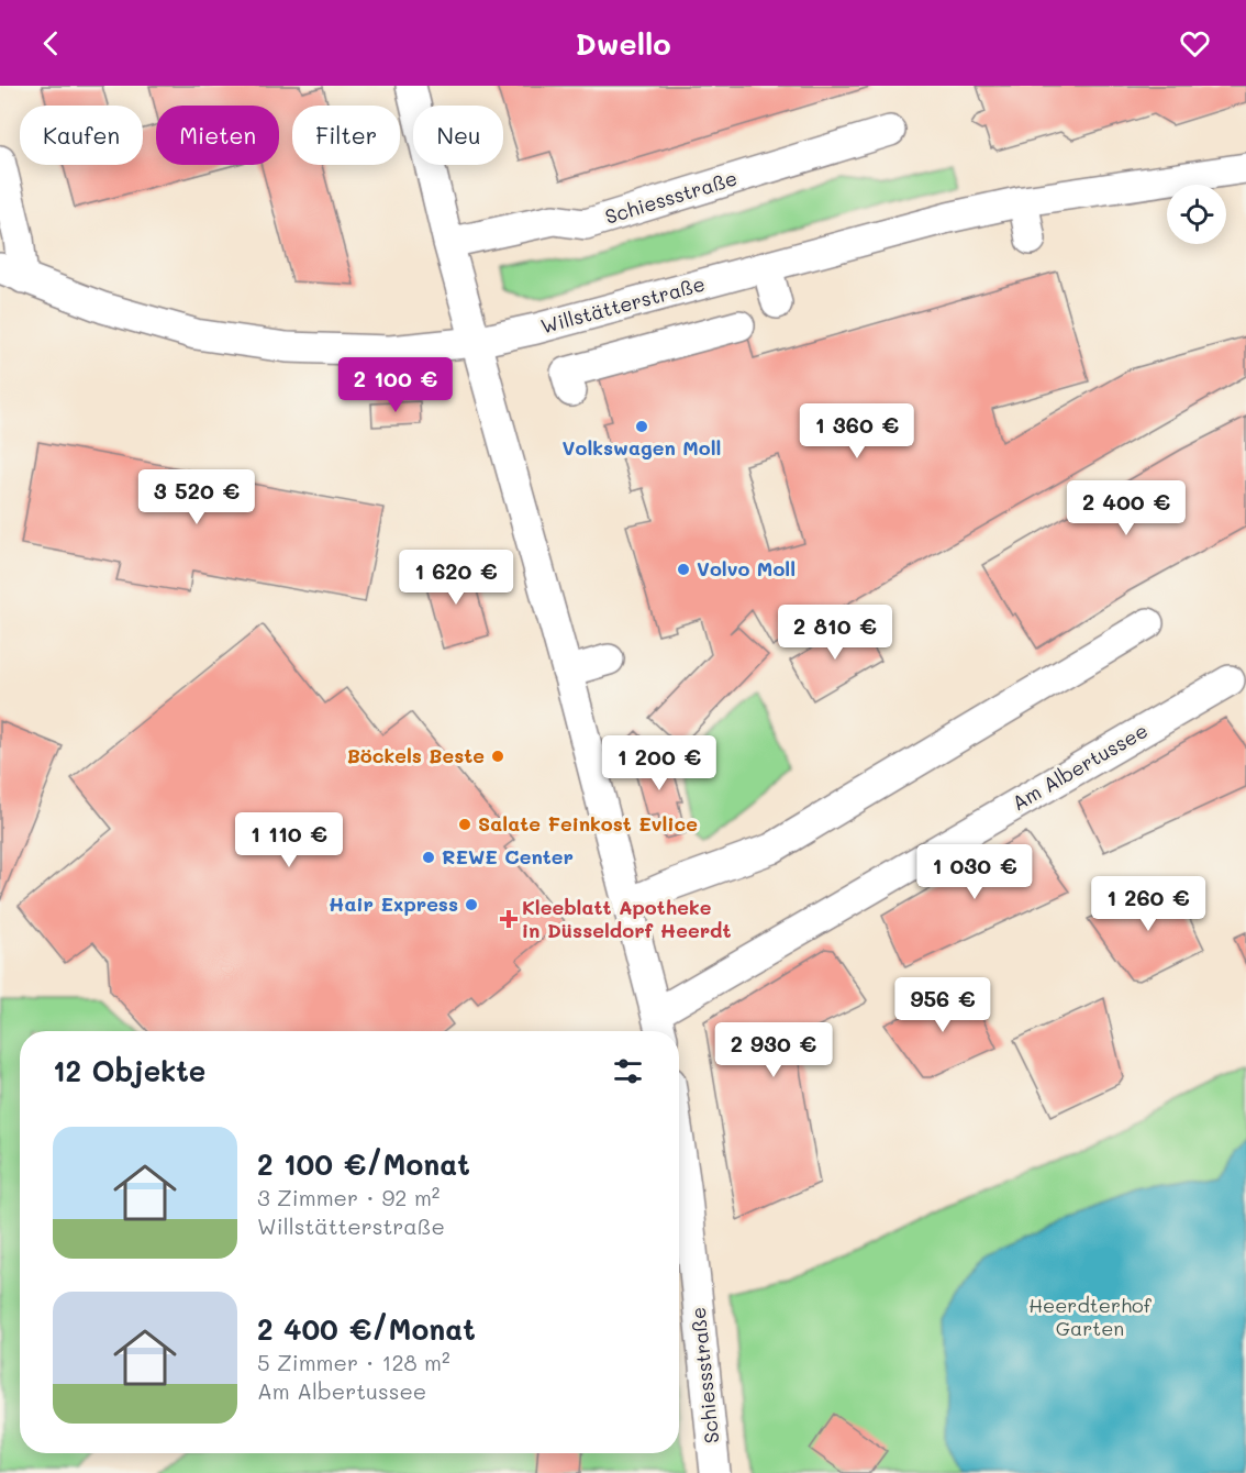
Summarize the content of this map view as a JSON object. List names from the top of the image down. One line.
{"streets":{"street":["Schiessstraße","Willstätterstraße","Am Albertussee"]},"parks":["Heerdterhof Garten"],"places":{"other":["Volkswagen Moll","Volvo Moll","Böckels Beste","Salate Feinkost Evlice","REWE Center","Hair Express"],"health":["Kleeblatt Apotheke in Düsseldorf Heerdt"]},"page":{"header":"Dwello","chip":["Kaufen","Mieten","Filter","Neu"],"price":["2 100 €","1 360 €","3 520 €","2 400 €","1 620 €","2 810 €","1 200 €","1 110 €","1 030 €","1 260 €","956 €","2 930 €"],"heading":"12 Objekte","list":[{"name":"2 100 €/Monat","note":"3 Zimmer · 92 m² · Willstätterstraße"},{"name":"2 400 €/Monat","note":"5 Zimmer · 128 m² · Am Albertussee"}]}}
